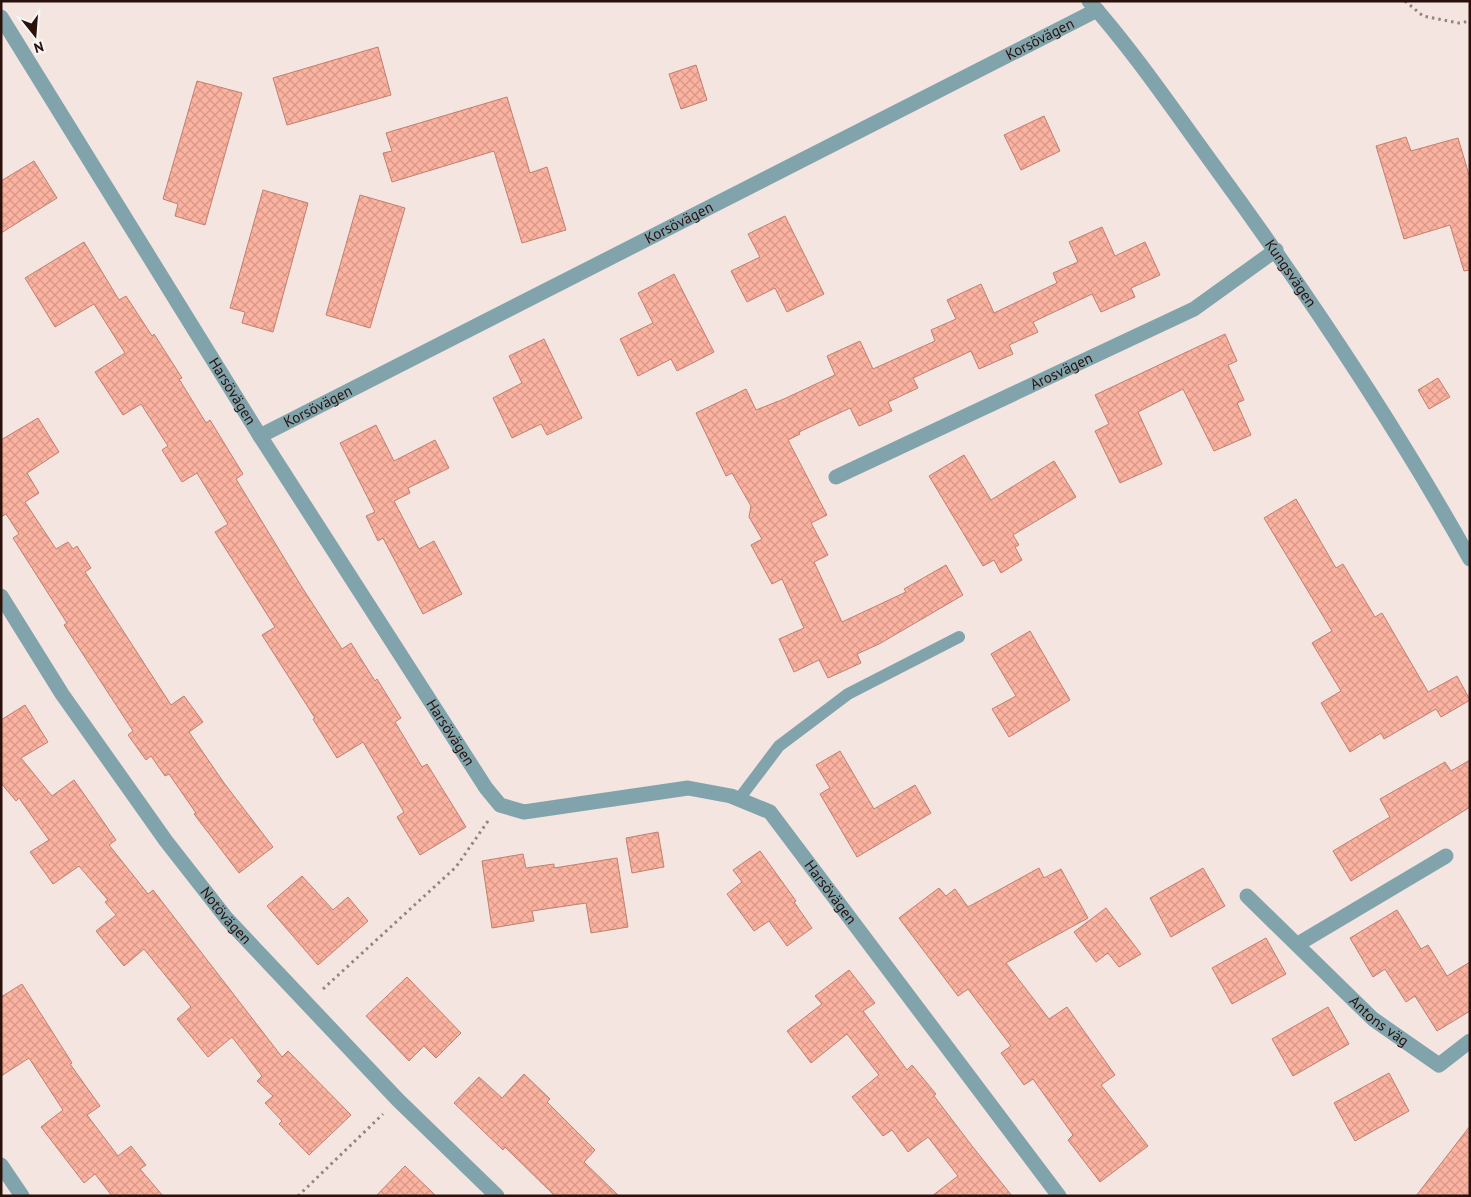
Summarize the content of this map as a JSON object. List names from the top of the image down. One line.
{"streets":{"street":["Korsövägen","Kungsvägen","Arosvägen","Harsövägen","Notövägen","Antons väg"]},"crossings":[["Korsövägen","Kungsvägen"],["Korsövägen","Harsövägen"],["Kungsvägen","Arosvägen"]],"north":"bottom"}
